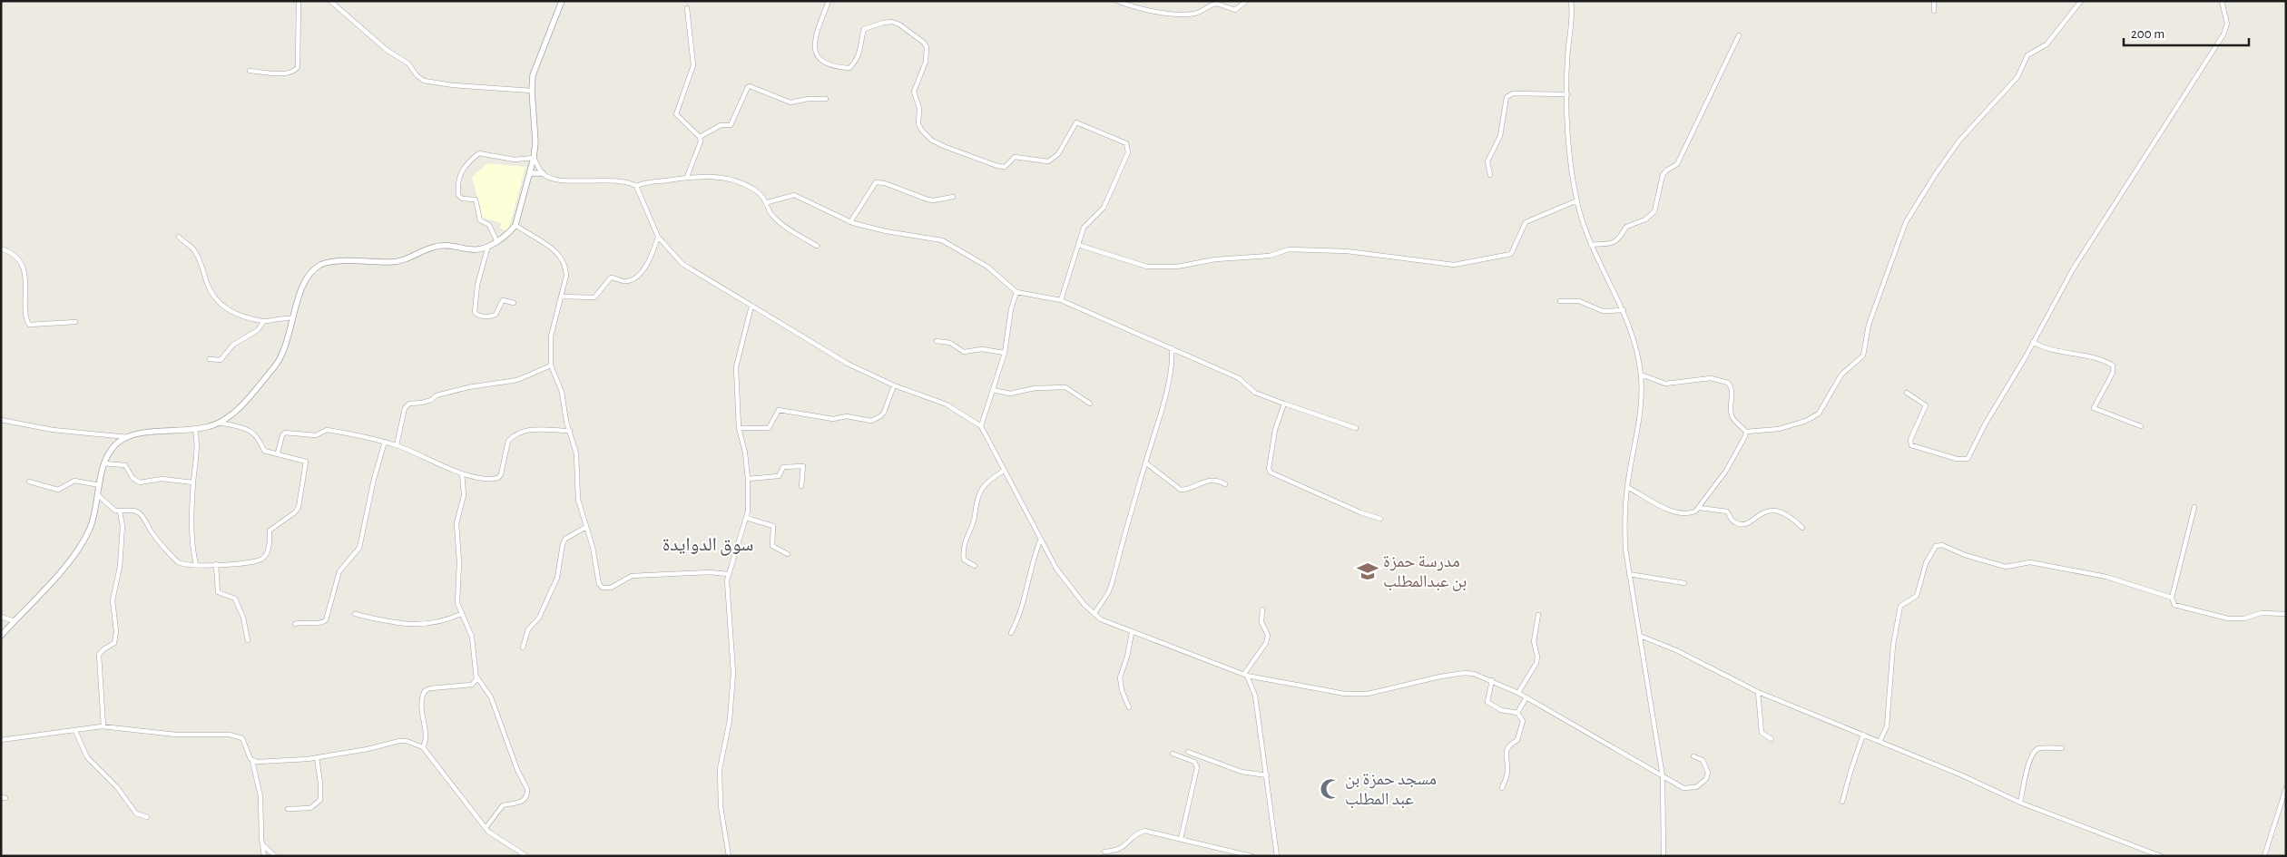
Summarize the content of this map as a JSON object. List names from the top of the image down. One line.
{"districts":["سوق الدوايدة"],"places":{"school or university":["مدرسة حمزة بن عبدالمطلب"],"mosque":["مسجد حمزة بن عبد المطلب"]},"scale_bar":"200 m"}
